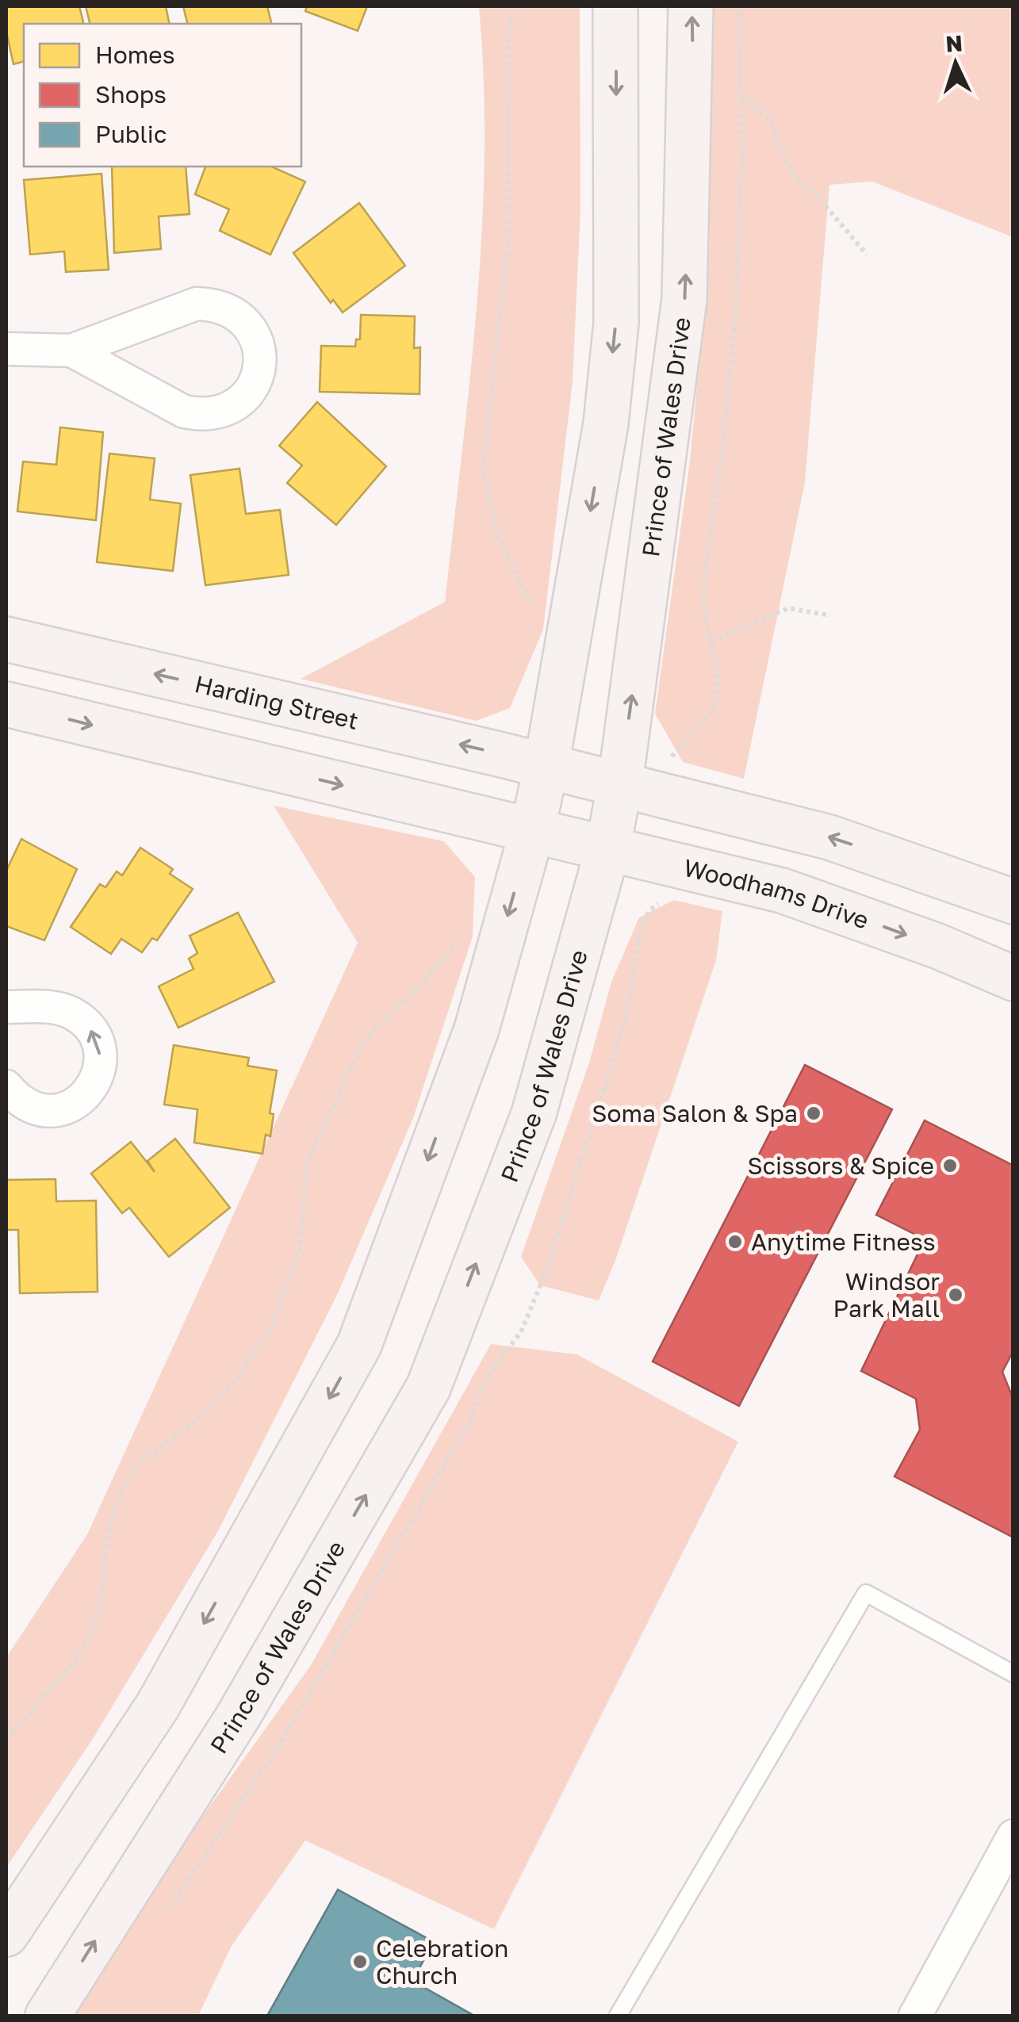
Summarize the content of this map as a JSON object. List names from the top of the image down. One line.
{"streets":{"main road":["Prince of Wales Drive","Harding Street","Woodhams Drive"]},"crossings":[["Prince of Wales Drive","Woodhams Drive"]],"places":["Soma Salon & Spa","Scissors & Spice","Anytime Fitness","Windsor Park Mall","Celebration Church"],"legend":["Homes","Shops","Public"],"north":"top"}
